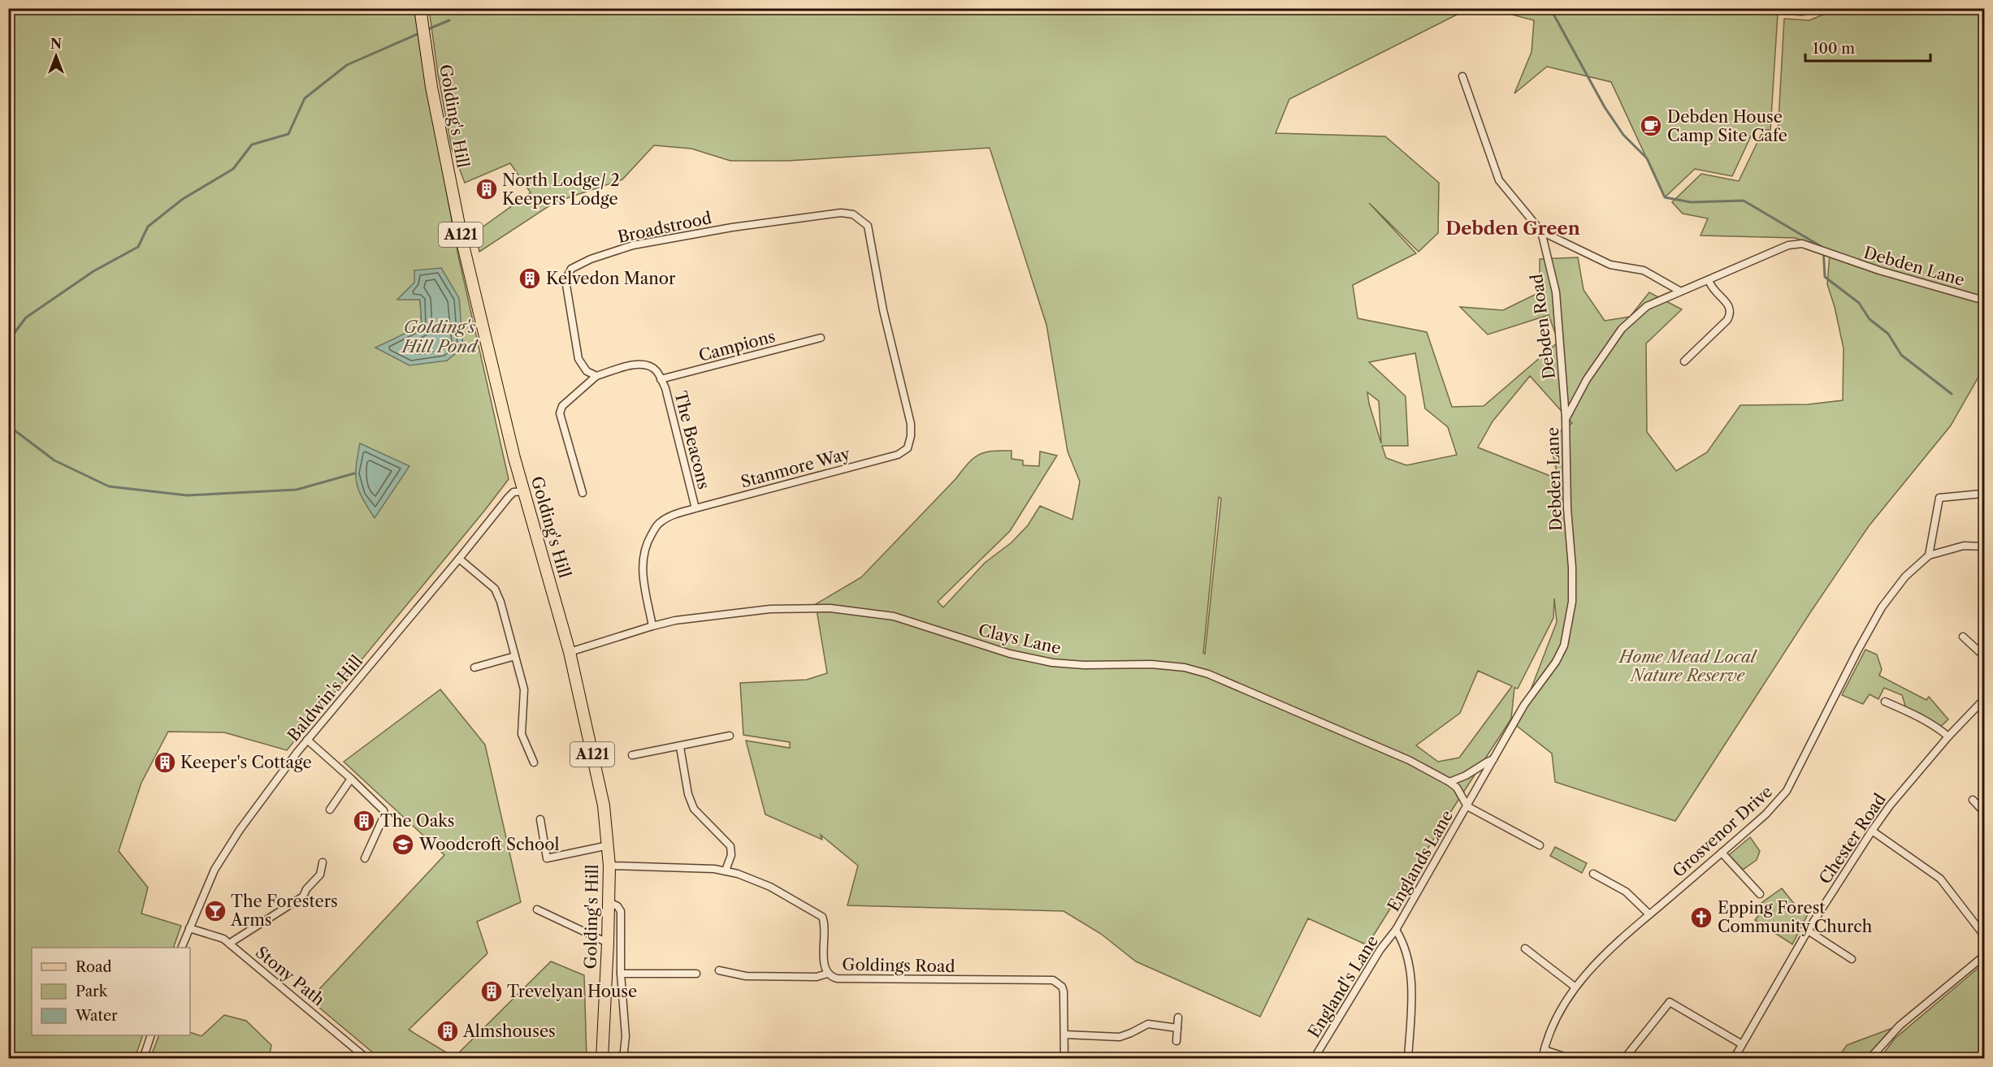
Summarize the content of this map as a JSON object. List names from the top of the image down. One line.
{"streets":{"main road":["Golding's Hill","A121"],"street":["Broadstrood","Debden Lane","Debden Road","Campions","The Beacons","Stanmore Way","Clays Lane","Baldwin's Hill","Grosvenor Drive","Chester Road","Englands Lane","Goldings Road","Stony Path","England's Lane"]},"crossings":[["Golding's Hill","Clays Lane"],["Golding's Hill","Baldwin's Hill"],["Golding's Hill","Goldings Road"],["Broadstrood","Stanmore Way"],["Debden Lane","Debden Road"],["Debden Lane","Clays Lane"],["Debden Lane","Englands Lane"],["Campions","The Beacons"],["The Beacons","Stanmore Way"],["Stanmore Way","Clays Lane"],["Clays Lane","Englands Lane"],["Baldwin's Hill","Stony Path"],["Englands Lane","England's Lane"]],"districts":["Debden Green"],"water":["Golding's Hill Pond"],"parks":["Home Mead Local Nature Reserve"],"places":{"cafe":["Debden House Camp Site Cafe"],"building":["North Lodge/ 2 Keepers Lodge","Kelvedon Manor","Keeper's Cottage","The Oaks","Trevelyan House","Almshouses"],"school or university":["Woodcroft School"],"bar":["The Foresters Arms"],"church":["Epping Forest Community Church"]},"legend":["Road","Park","Water"],"scale_bar":"100 m","north":"top"}
